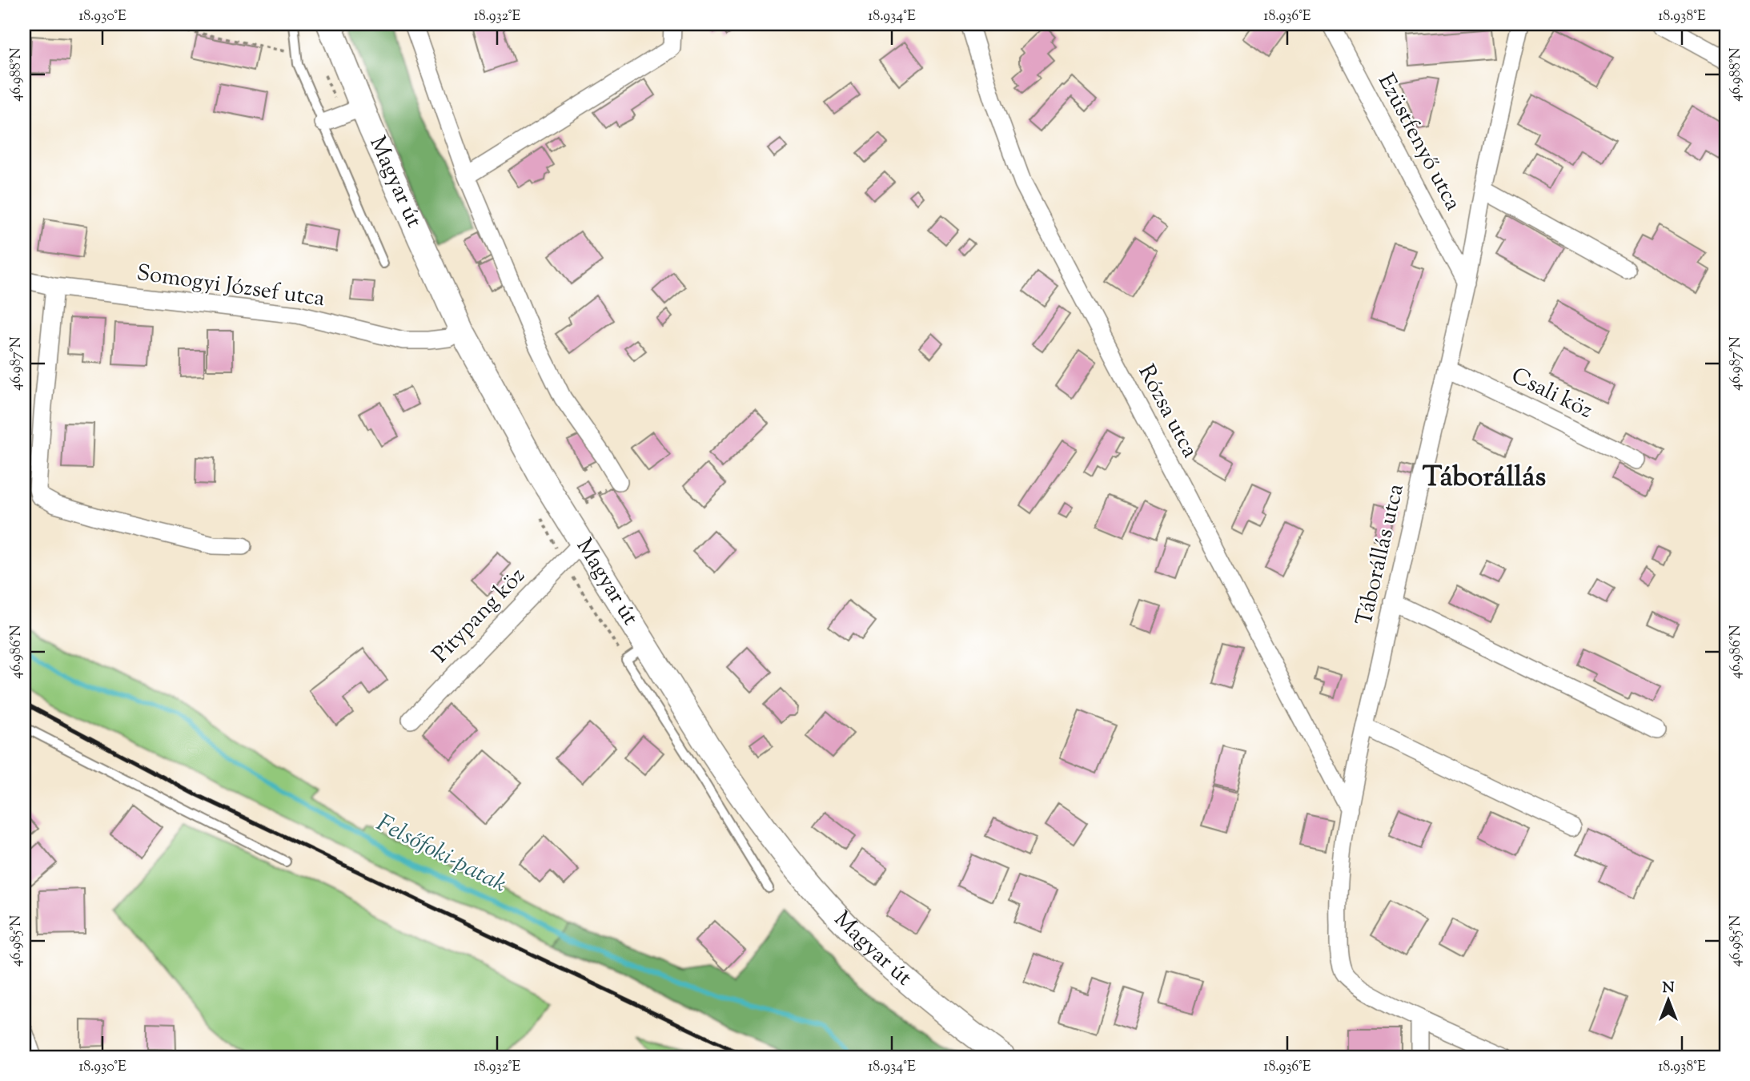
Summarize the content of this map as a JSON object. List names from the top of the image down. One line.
{"streets":{"street":["Ezüstfenyő utca","Magyar út","Somogyi József utca","Csali köz","Rózsa utca","Táborállás utca","Pitypang köz"]},"crossings":[["Ezüstfenyő utca","Táborállás utca"],["Magyar út","Somogyi József utca"],["Magyar út","Pitypang köz"],["Csali köz","Táborállás utca"],["Rózsa utca","Táborállás utca"]],"districts":["Táborállás"],"water":["Felsőfoki-patak"],"north":"top","coordinates":["18.930°E","18.932°E","18.934°E","18.936°E","18.938°E","46.988°N","46.987°N","46.986°N","46.985°N"]}
